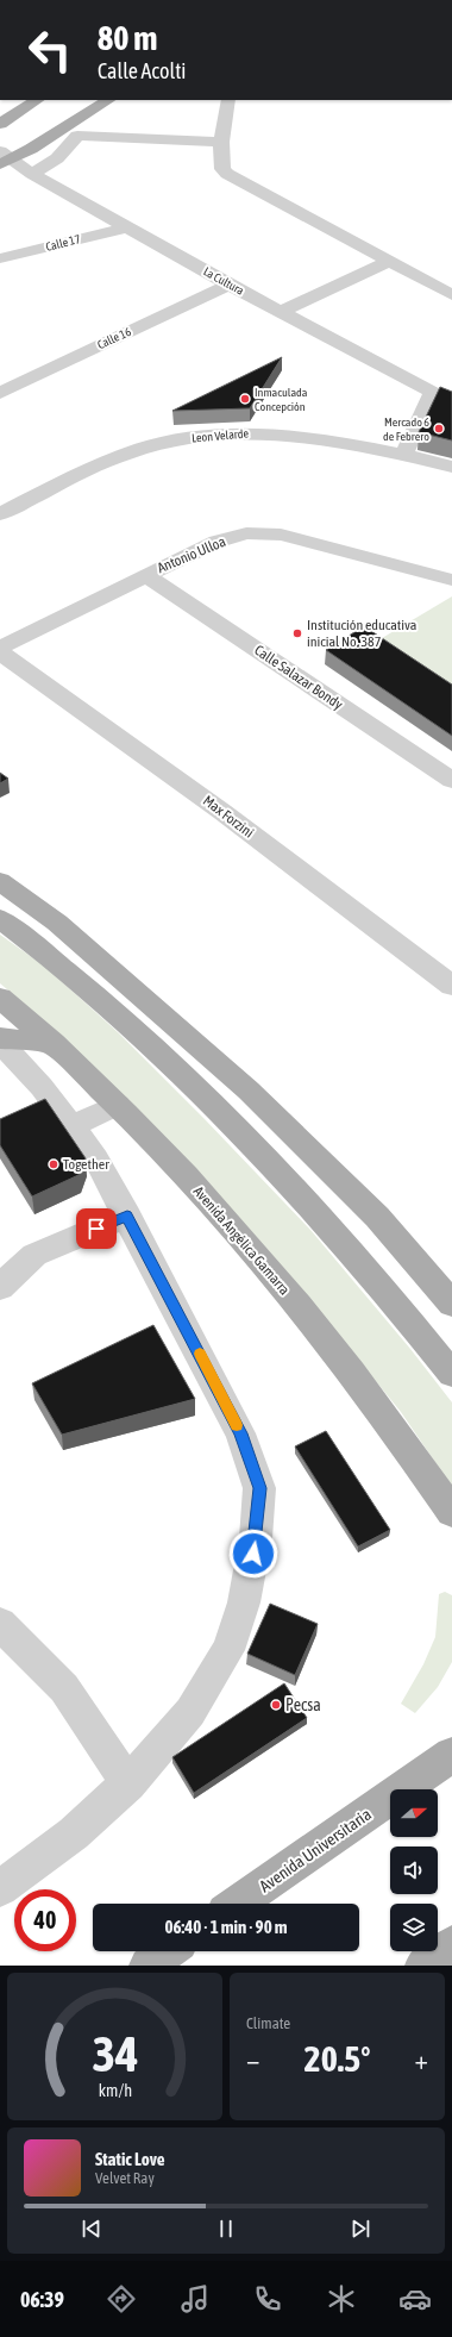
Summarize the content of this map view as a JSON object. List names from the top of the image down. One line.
{"streets":{"main road":["Avenida Angélica Gamarra","Avenida Universitaria"],"street":["Calle 17","La Cultura","Calle 16","Leon Velarde","Antonio Ulloa","Calle Salazar Bondy","Max Forzini"]},"crossings":[["Calle 17","La Cultura"],["La Cultura","Calle 16"],["Antonio Ulloa","Calle Salazar Bondy"]],"places":["Inmaculada Concepción","Mercado 6 de Febrero","Institución educativa inicial No. 387","Together","Pecsa"],"north":"right","page":{"turn":["80 m","Calle Acolti"],"limit":"40","trip":"06:40 · 1 min · 90 m","tile":"Climate","heat":["−","20.5°","+"],"song":["Static Love","Velvet Ray"],"tabs":"06:39","gauge":["34","km/h"]}}
